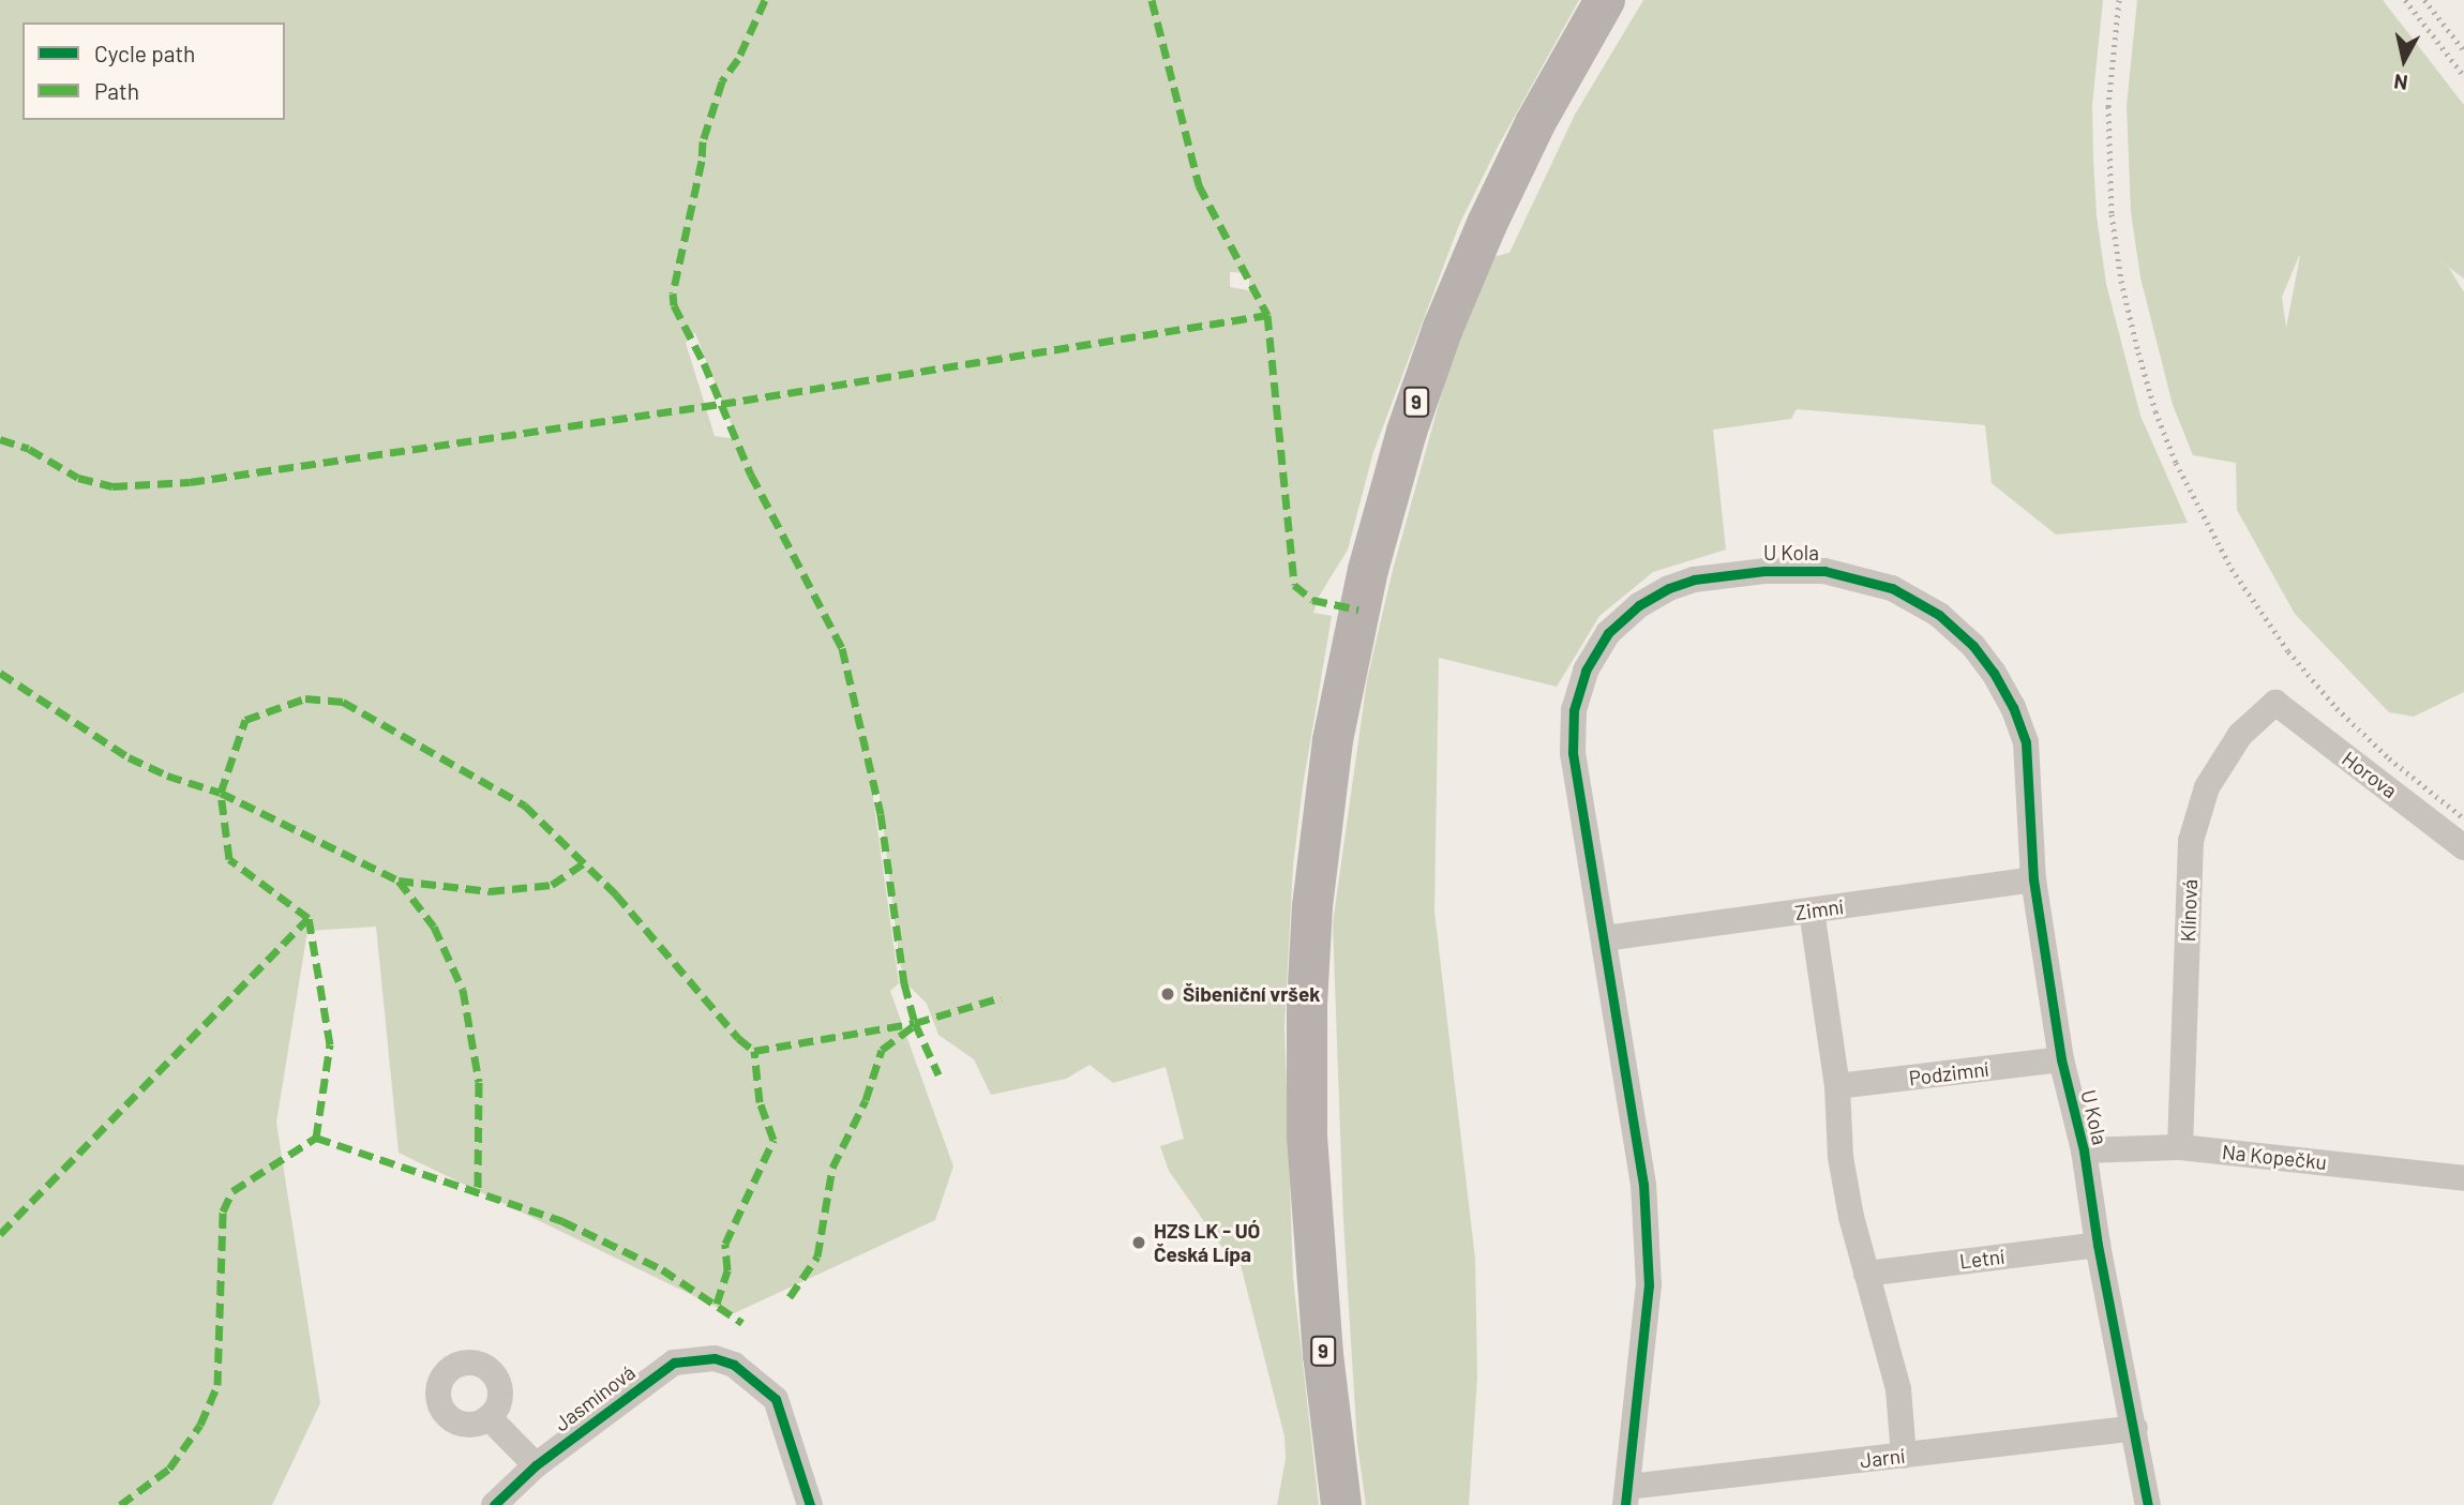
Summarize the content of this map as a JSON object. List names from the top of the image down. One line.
{"streets":{"main road":["9"],"street":["U Kola","Horova","Zimní","Klínová","Podzimní","Na Kopečku","Letní","Jasmínová","Jarní"]},"crossings":[["U Kola","Zimní"],["U Kola","Podzimní"],["U Kola","Na Kopečku"],["U Kola","Letní"],["U Kola","Jarní"],["Horova","Klínová"],["Klínová","Na Kopečku"]],"places":["Šibeniční vršek","HZS LK - UÓ Česká Lípa"],"legend":["Cycle path","Path"],"north":"bottom"}
